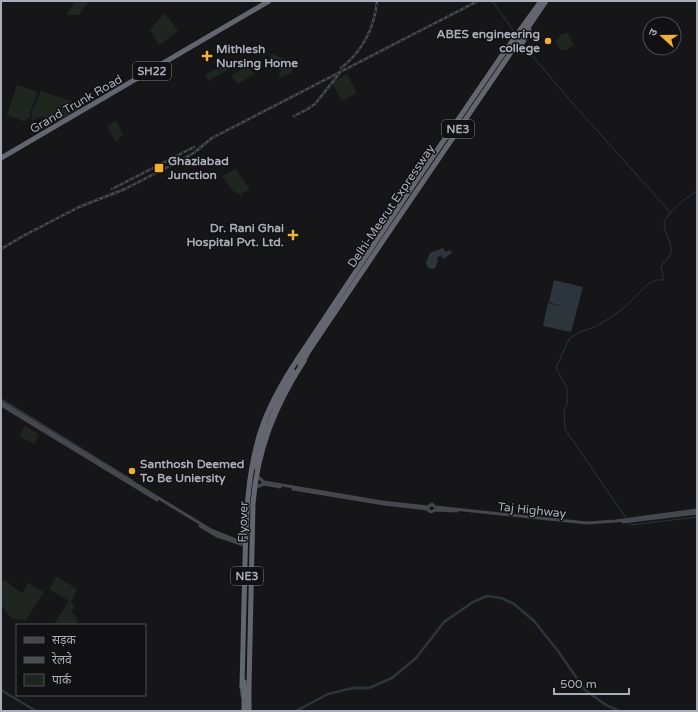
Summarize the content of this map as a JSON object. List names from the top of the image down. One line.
{"streets":{"highway":["SH22","Grand Trunk Road","NE3","Delhi-Meerut Expressway","Flyover"],"main road":["Taj Highway"]},"crossings":[["SH22","Grand Trunk Road"],["NE3","Delhi-Meerut Expressway"],["NE3","Flyover"],["Delhi-Meerut Expressway","Flyover"]],"places":{"other":["ABES engineering college","Santhosh Deemed To Be Uniersity"],"health":["Mithlesh Nursing Home","Dr. Rani Ghai Hospital Pvt. Ltd."],"transit":["Ghaziabad Junction"]},"legend":["सड़क","रेलवे","पार्क"],"scale_bar":"500 m","north":"left"}
